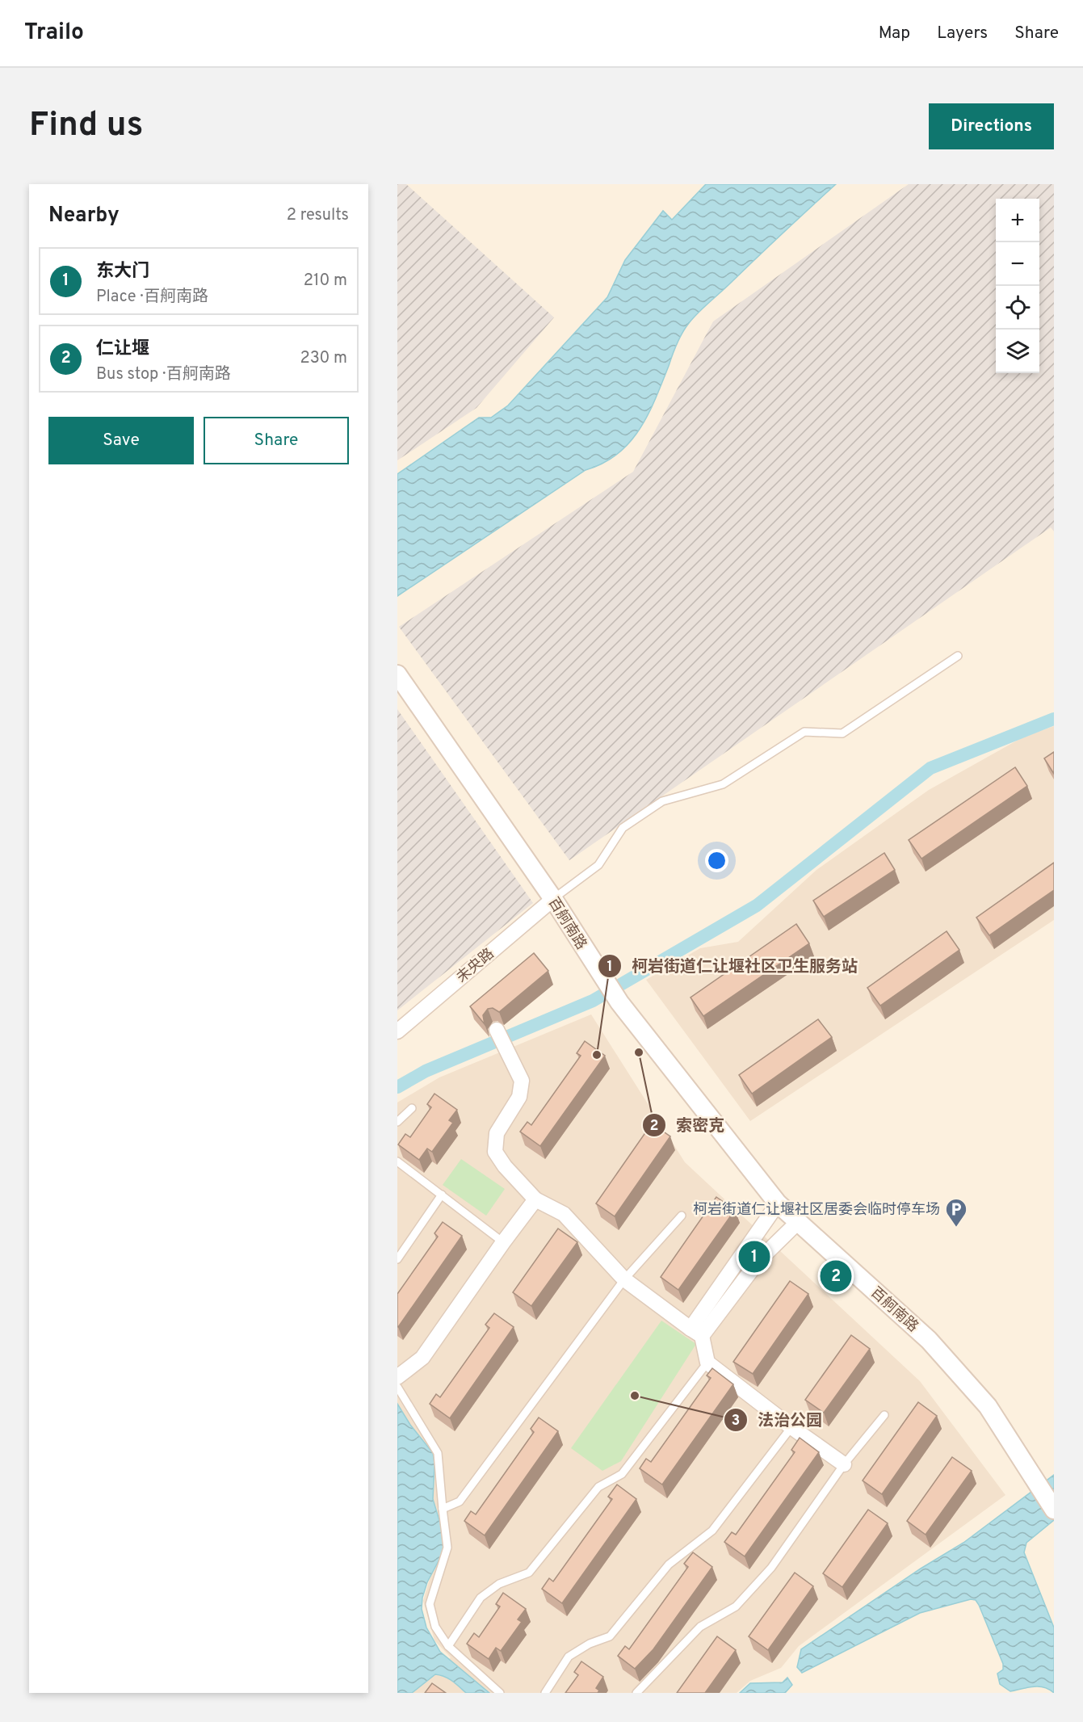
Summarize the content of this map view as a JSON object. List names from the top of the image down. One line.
{"streets":{"street":["百舸南路","未央路"]},"crossings":[["百舸南路","未央路"]],"places":{"other":["索密克","柯岩街道仁让堰社区卫生服务站","法治公园"],"parking":["柯岩街道仁让堰社区居委会临时停车场"]},"page":{"header":"Trailo","nav":["Map","Layers","Share"],"buttons":["Directions",["Save","Share"]],"title":"Find us","heading":["Nearby","2 results"],"map_buttons":["+","−"],"list":[{"mark":"1","name":"东大门","note":"Place · 百舸南路","value":"210 m"},{"mark":"2","name":"仁让堰","note":"Bus stop · 百舸南路","value":"230 m"}],"pins":["1","2"]}}
